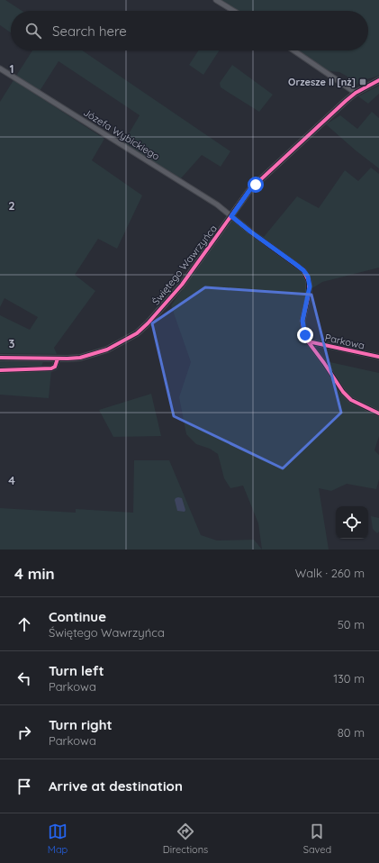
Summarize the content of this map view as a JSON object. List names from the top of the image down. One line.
{"streets":{"street":["Józefa Wybickiego","Świętego Wawrzyńca","Parkowa"]},"crossings":[["Józefa Wybickiego","Świętego Wawrzyńca"],["Józefa Wybickiego","Parkowa"],["Świętego Wawrzyńca","Parkowa"]],"places":{"transit":["Orzesze II [nż]"]},"page":{"search":"Search here","heading":["4 min","Walk · 260 m"],"list":[["Continue","Świętego Wawrzyńca","50 m"],["Turn left","Parkowa","130 m"],["Turn right","Parkowa","80 m"],"Arrive at destination"],"nav":["Map","Directions","Saved"]},"grid":{"rows":["1","2","3","4"]}}
